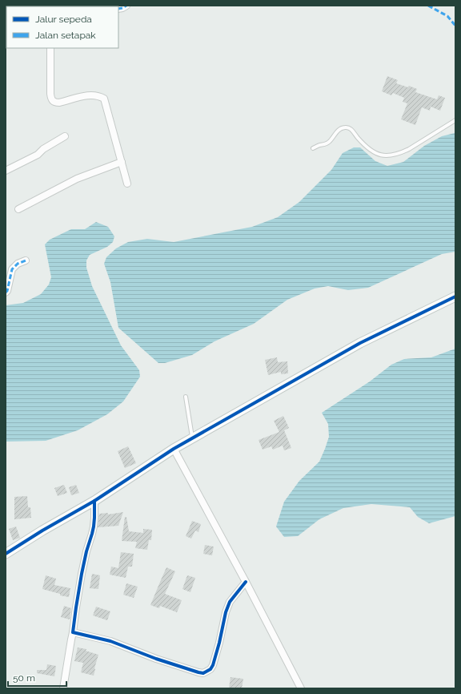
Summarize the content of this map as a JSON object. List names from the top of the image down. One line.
{"legend":["Jalur sepeda","Jalan setapak"],"scale_bar":"50 m"}
